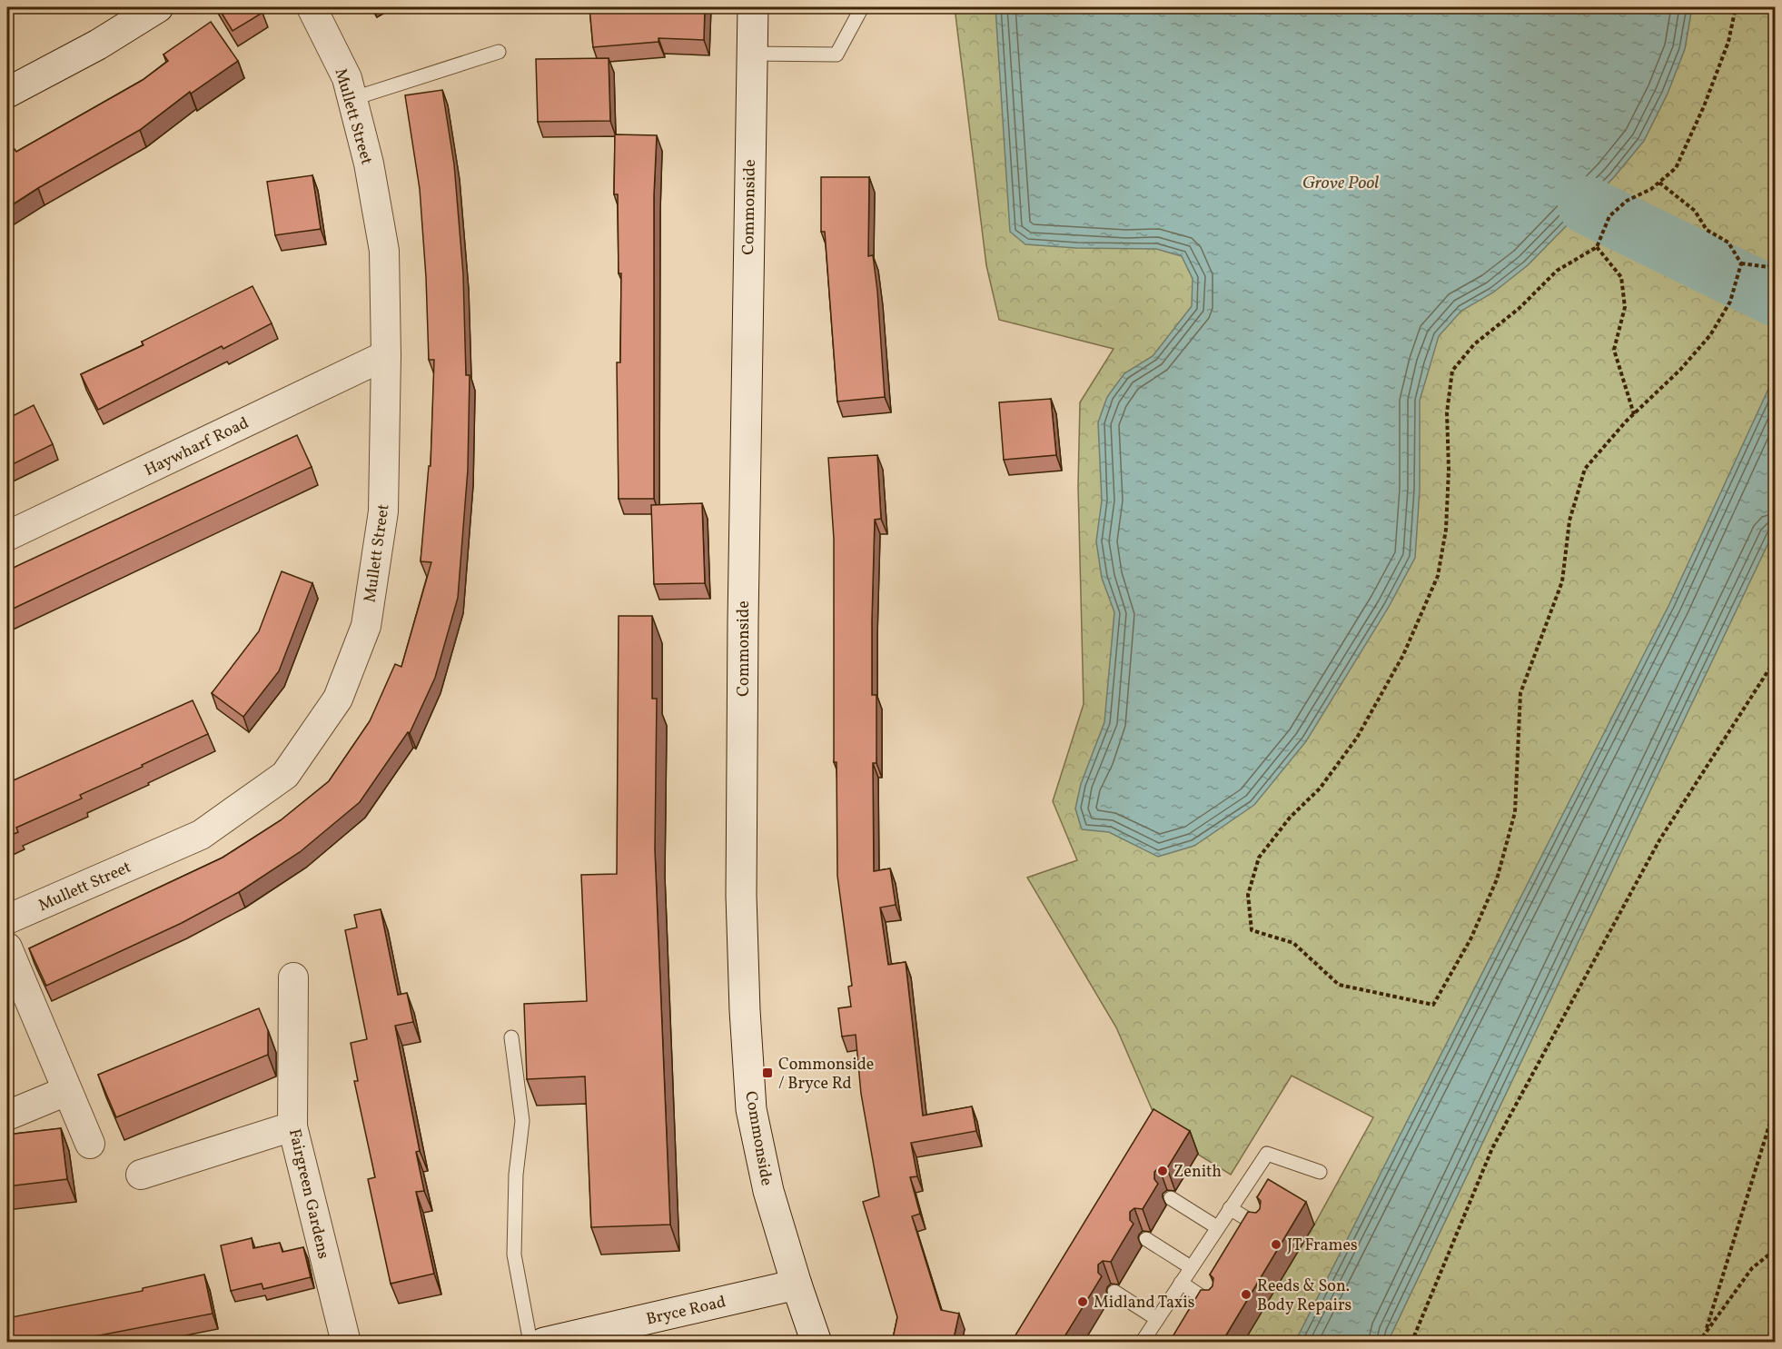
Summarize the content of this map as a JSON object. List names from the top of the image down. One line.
{"streets":{"main road":["Commonside","Bryce Road"],"street":["Mullett Street","Haywharf Road","Fairgreen Gardens"]},"crossings":[["Mullett Street","Haywharf Road"],["Commonside","Bryce Road"]],"water":["Grove Pool"],"places":{"transit":["Commonside / Bryce Rd"],"other":["Zenith","JT Frames","Reeds & Son. Body Repairs","Midland Taxis"]}}
